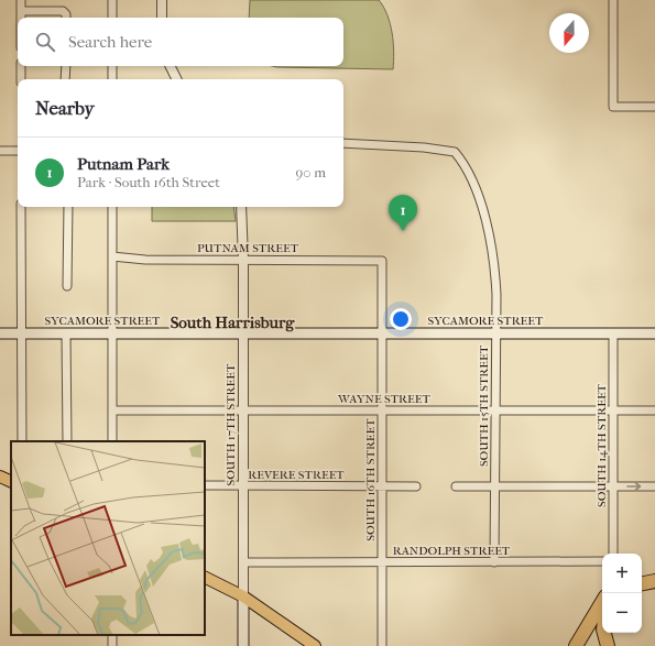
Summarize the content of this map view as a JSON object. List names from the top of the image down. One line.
{"streets":{"main road":["SYCAMORE STREET","SOUTH 17TH STREET"],"street":["PUTNAM STREET","WAYNE STREET","SOUTH 15TH STREET","SOUTH 14TH STREET","REVERE STREET","SOUTH 16TH STREET","RANDOLPH STREET"]},"crossings":[["PUTNAM STREET","SOUTH 17TH STREET"],["PUTNAM STREET","SOUTH 16TH STREET"],["SYCAMORE STREET","SOUTH 15TH STREET"],["SYCAMORE STREET","SOUTH 17TH STREET"],["SYCAMORE STREET","SOUTH 14TH STREET"],["SYCAMORE STREET","SOUTH 16TH STREET"],["WAYNE STREET","SOUTH 15TH STREET"],["WAYNE STREET","SOUTH 17TH STREET"],["WAYNE STREET","SOUTH 14TH STREET"],["WAYNE STREET","SOUTH 16TH STREET"],["SOUTH 15TH STREET","RANDOLPH STREET"],["SOUTH 17TH STREET","REVERE STREET"],["SOUTH 17TH STREET","RANDOLPH STREET"],["REVERE STREET","SOUTH 16TH STREET"],["SOUTH 16TH STREET","RANDOLPH STREET"]],"districts":["South Harrisburg"],"north":"bottom","page":{"search":"Search here","heading":"Nearby","list":[{"mark":"1","name":"Putnam Park","note":"Park · South 16th Street","value":"90 m"}],"pins":"1","map_buttons":["+","−"]}}
